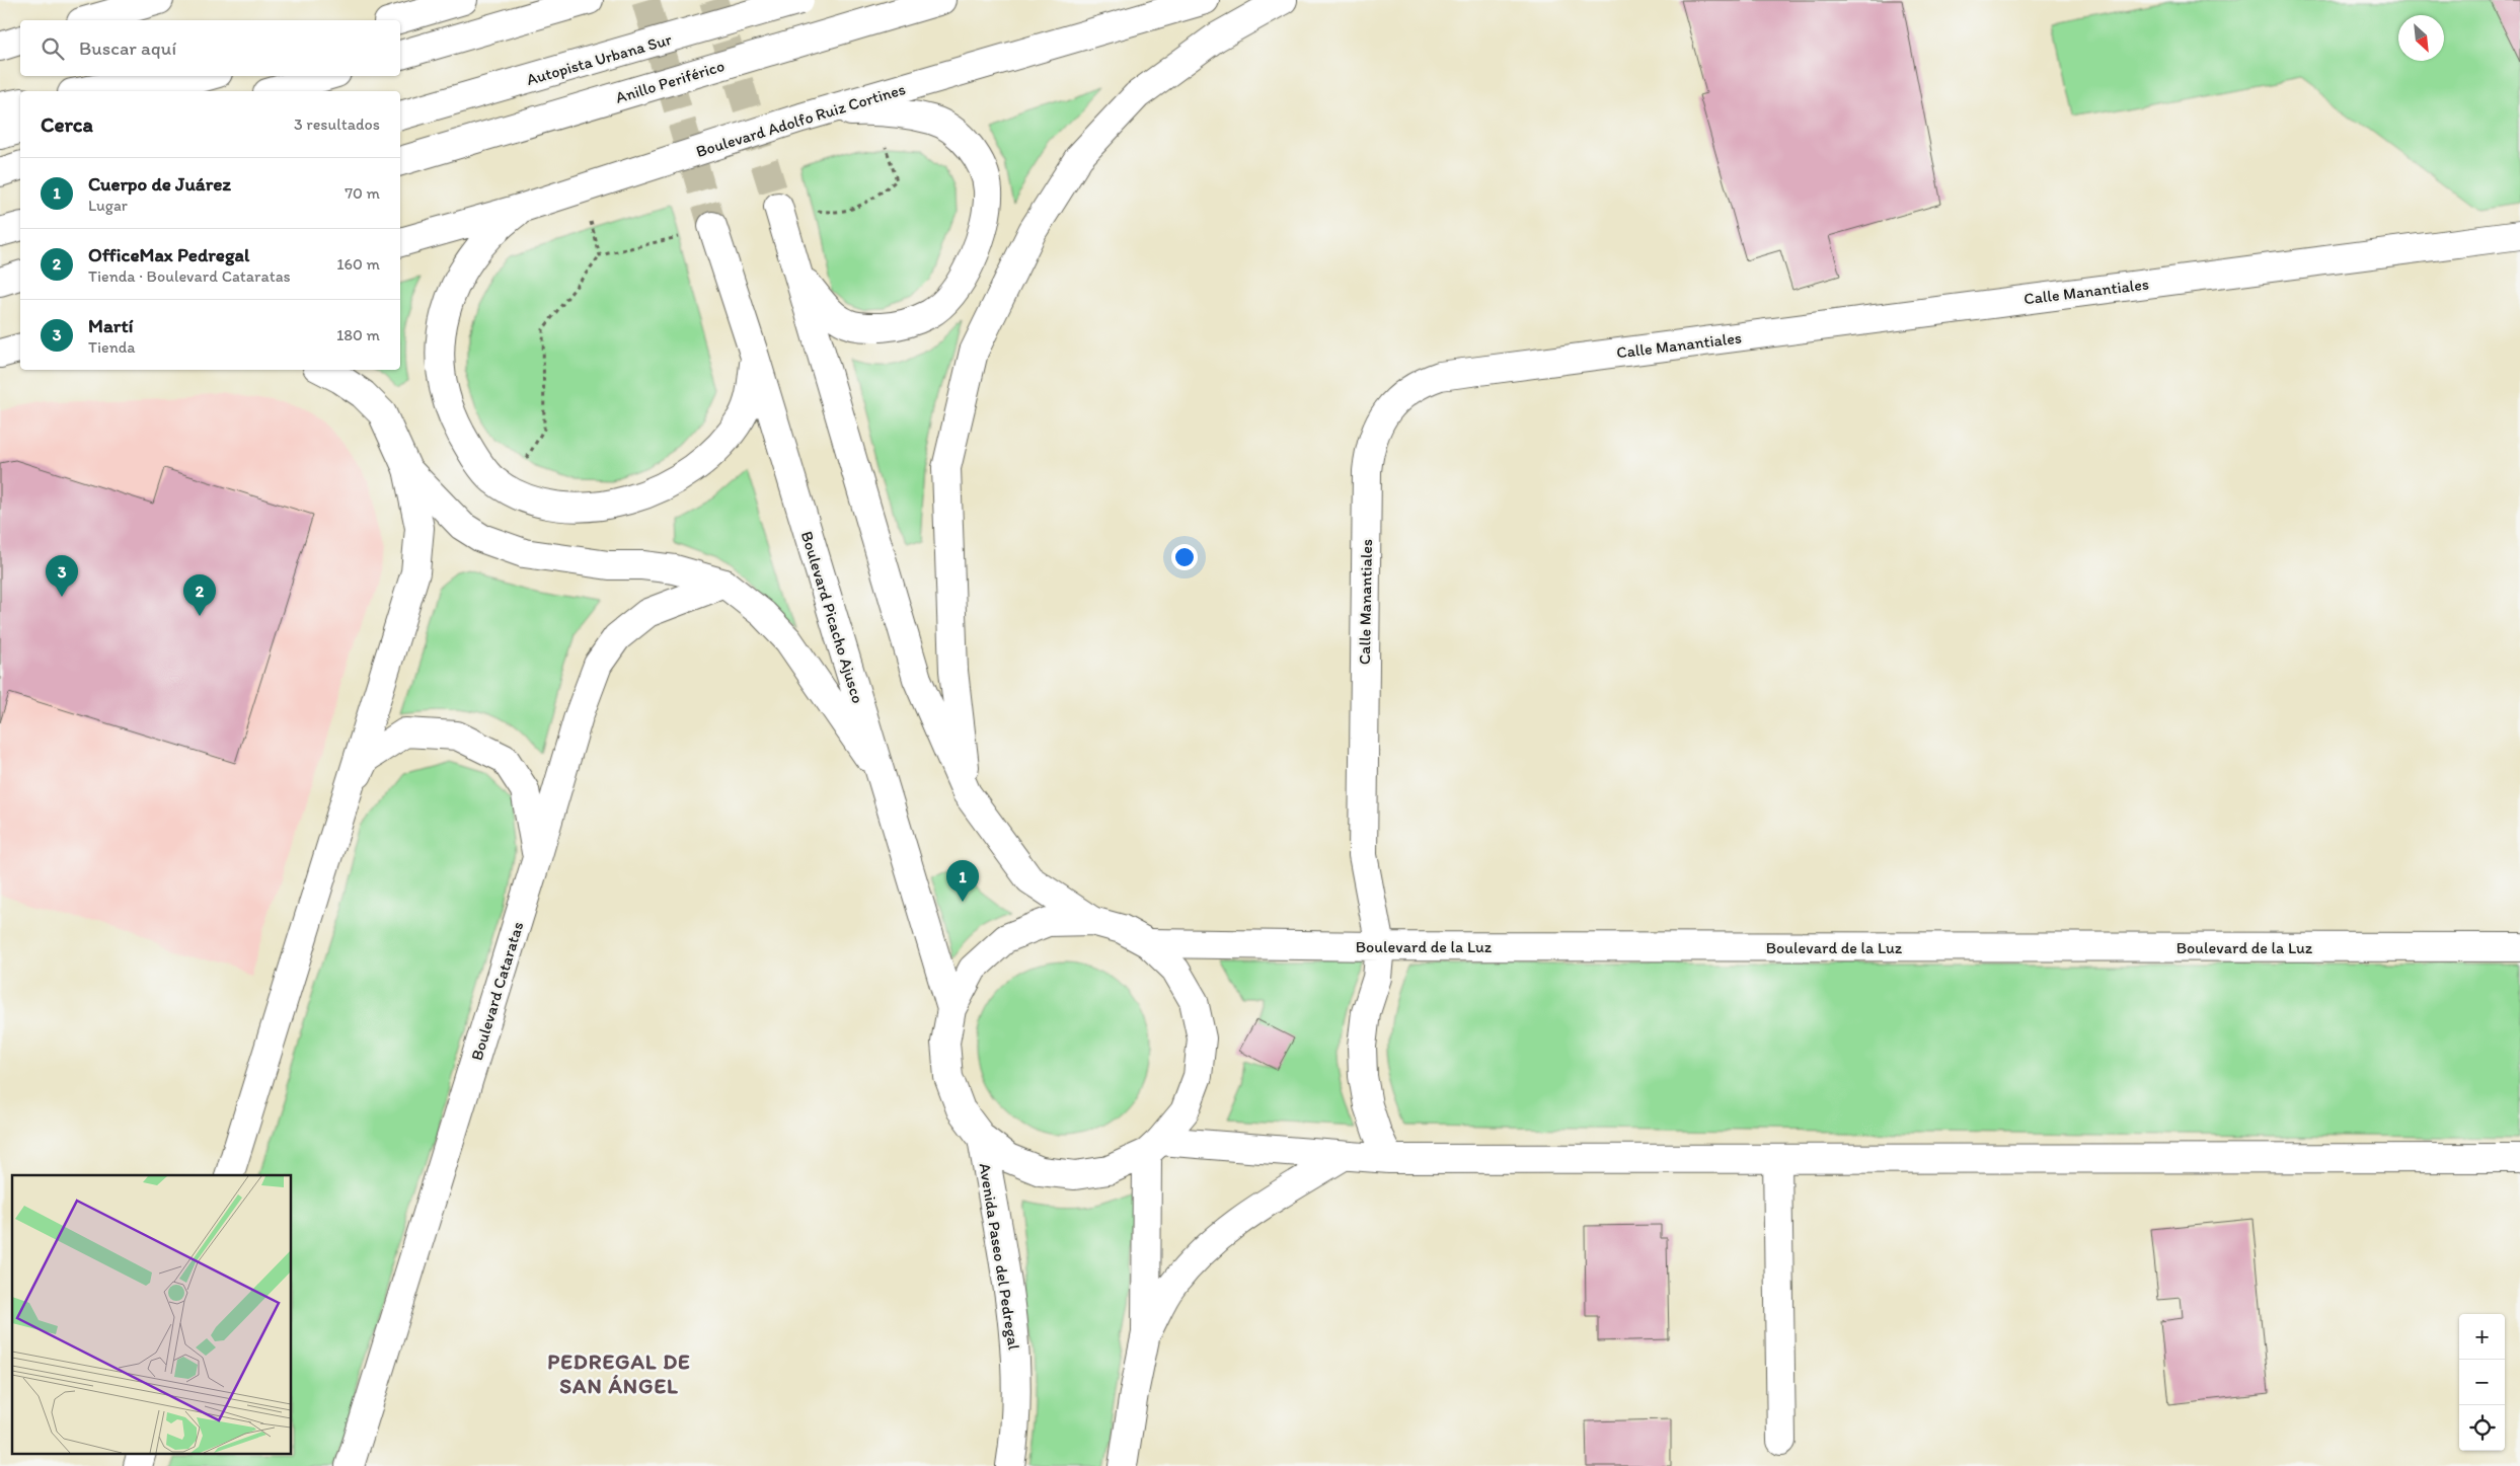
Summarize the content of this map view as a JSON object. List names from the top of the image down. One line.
{"streets":{"main road":["Autopista Urbana Sur","Anillo Periférico","Boulevard Adolfo Ruiz Cortines","Calle Manantiales","Boulevard Picacho Ajusco","Boulevard de la Luz","Boulevard Cataratas","Avenida Paseo del Pedregal"]},"crossings":[["Calle Manantiales","Boulevard de la Luz"]],"districts":["PEDREGAL DE SAN ÁNGEL"],"north":"bottom right","page":{"search":"Buscar aquí","heading":["Cerca","3 resultados"],"list":[{"mark":"1","name":"Cuerpo de Juárez","note":"Lugar","value":"70 m"},{"mark":"2","name":"OfficeMax Pedregal","note":"Tienda · Boulevard Cataratas","value":"160 m"},{"mark":"3","name":"Martí","note":"Tienda","value":"180 m"}],"pins":["3","2","1"],"map_buttons":["+","−"]}}
